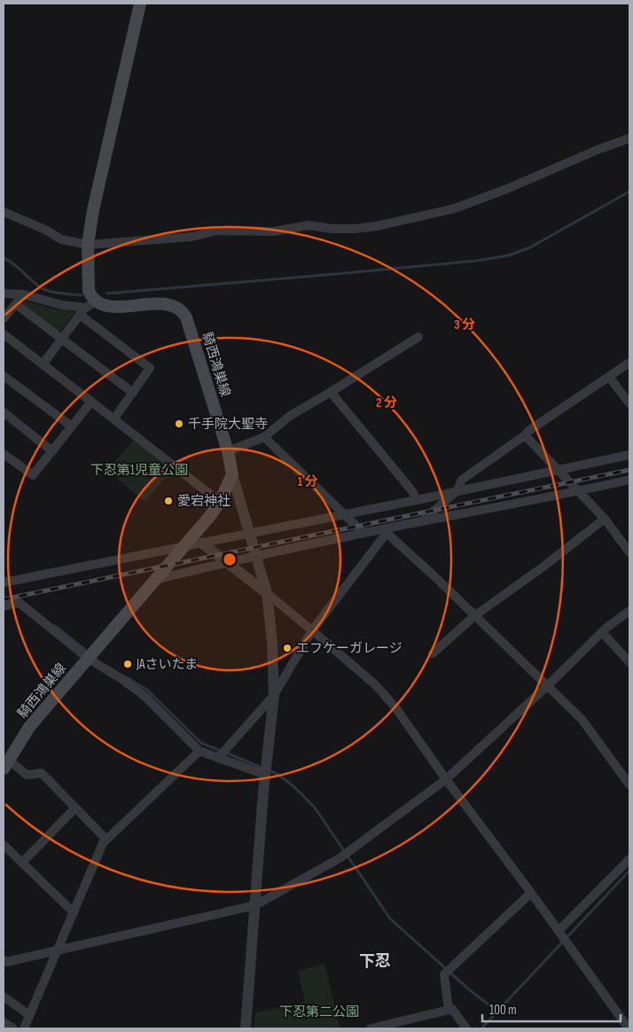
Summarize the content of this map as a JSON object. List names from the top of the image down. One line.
{"streets":{"main road":["騎西鴻巣線"]},"districts":["下忍"],"parks":["下忍第1児童公園","下忍第二公園"],"places":["千手院大聖寺","愛宕神社","エフケーガレージ","JAさいたま"],"scale_bar":"100 m","rings":["3 分","2 分","1 分"]}
